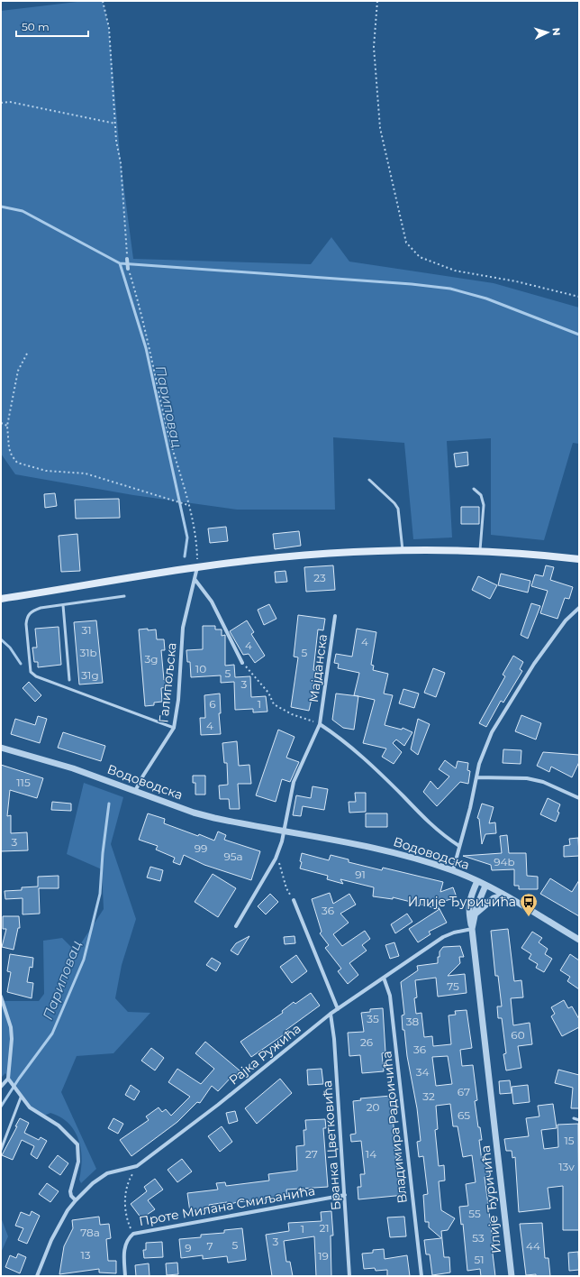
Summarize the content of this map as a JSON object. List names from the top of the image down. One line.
{"streets":{"street":["Мајданска","Галипољска","Водоводска","Рајка Ружића","Владимира Радоичића","Бранка Цветковића","Илије Ђуричића","Проте Милана Смиљанића"]},"crossings":[["Мајданска","Водоводска"],["Галипољска","Водоводска"],["Водоводска","Илије Ђуричића"],["Рајка Ружића","Владимира Радоичића"],["Рајка Ружића","Бранка Цветковића"],["Рајка Ружића","Илије Ђуричића"],["Бранка Цветковића","Проте Милана Смиљанића"]],"water":["Париповац"],"places":{"bus stop":["Илије Ђуричића"]},"house_numbers":["23","31","4","4","31b","5","3g","10","5","31g","3","6","1","4","115","3","99","95a","94b","91","36","75","35","38","60","26","36","34","67","32","20","65","15","27","14","13v","55","21","1","78a","53","3","5","7","44","9","13","19","51"],"scale_bar":"50 m","north":"right"}
